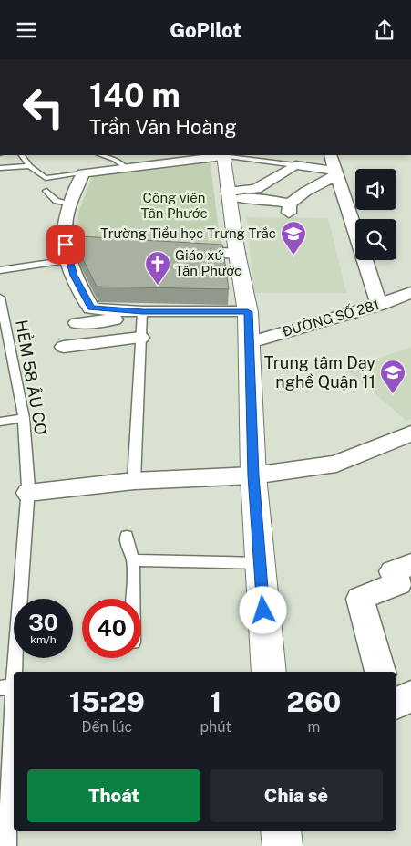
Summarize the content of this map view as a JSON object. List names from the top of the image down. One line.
{"streets":{"street":["ĐƯỜNG SỐ 281"],"lane":["HẺM 58 ÂU CƠ"]},"parks":["Công viên Tân Phước"],"places":{"school or university":["Trường Tiểu học Trưng Trắc","Trung tâm Dạy nghề Quận 11"],"church":["Giáo xứ Tân Phước"]},"page":{"header":"GoPilot","turn":["140 m","Trần Văn Hoàng"],"speed":"30 km/h","limit":"40","eta":["15:29","Đến lúc","1","phút","260","m"],"buttons":["Thoát","Chia sẻ"]}}
